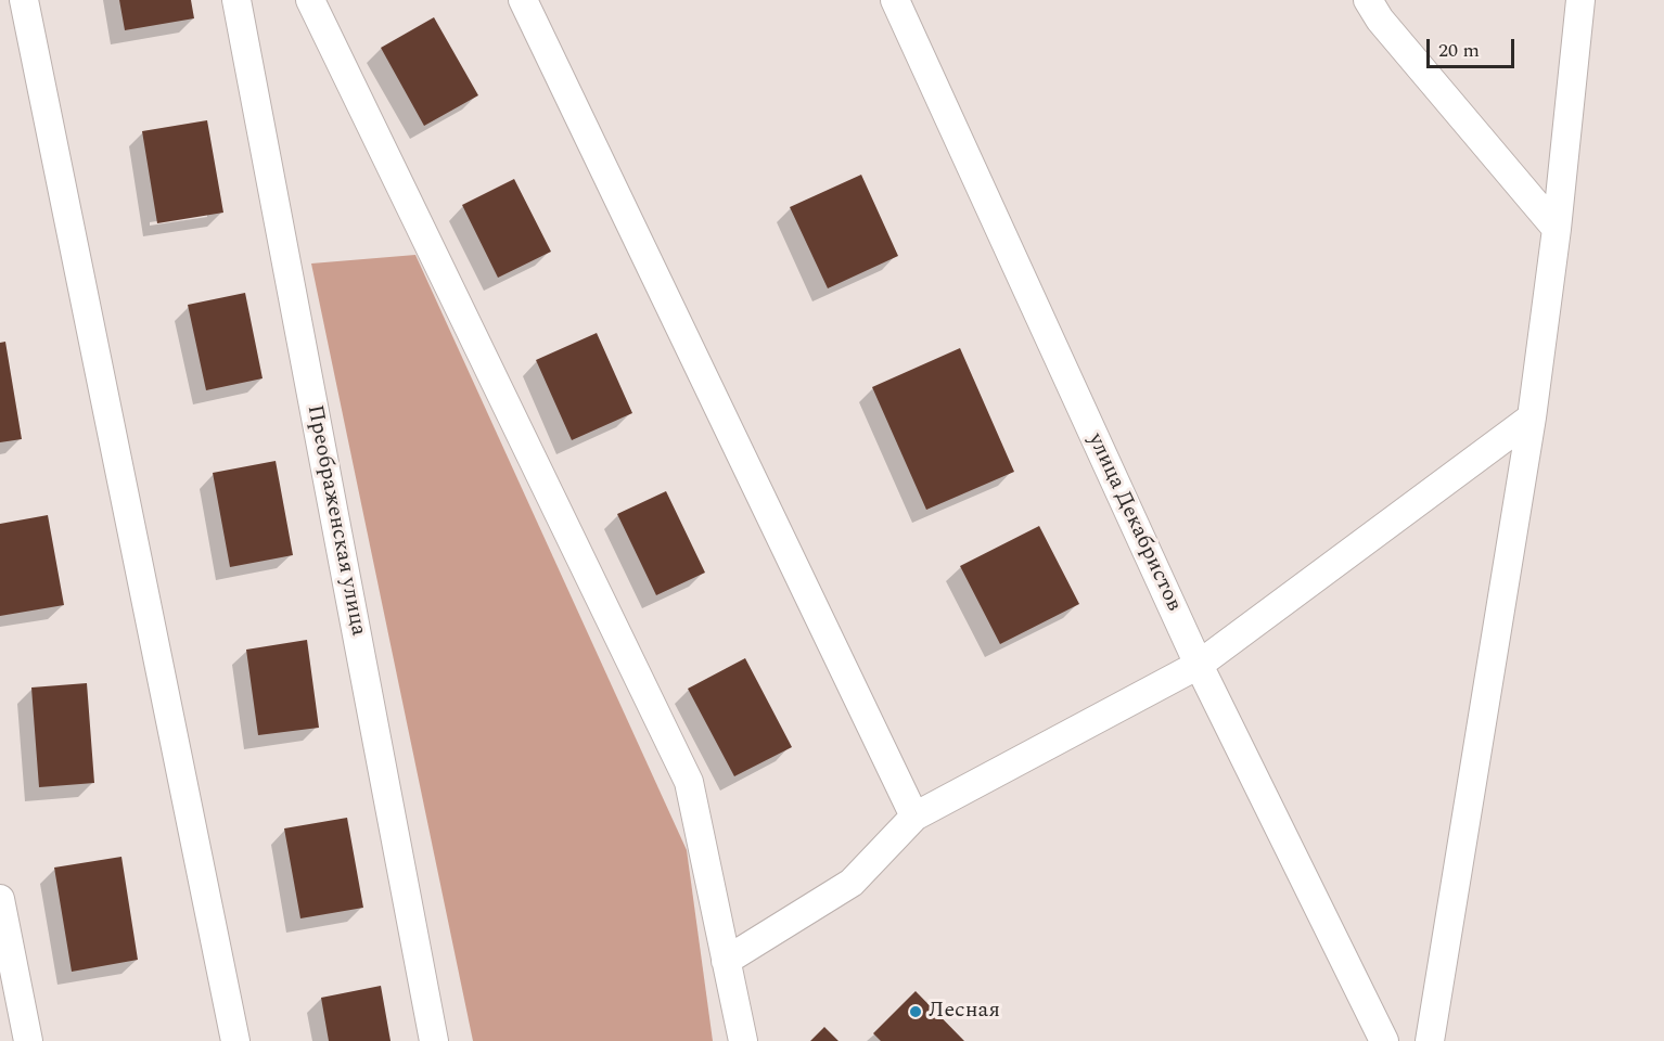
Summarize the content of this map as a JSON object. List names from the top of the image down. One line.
{"streets":{"street":["Преображенская улица","улица Декабристов"]},"places":["Лесная"],"scale_bar":"20 m"}
